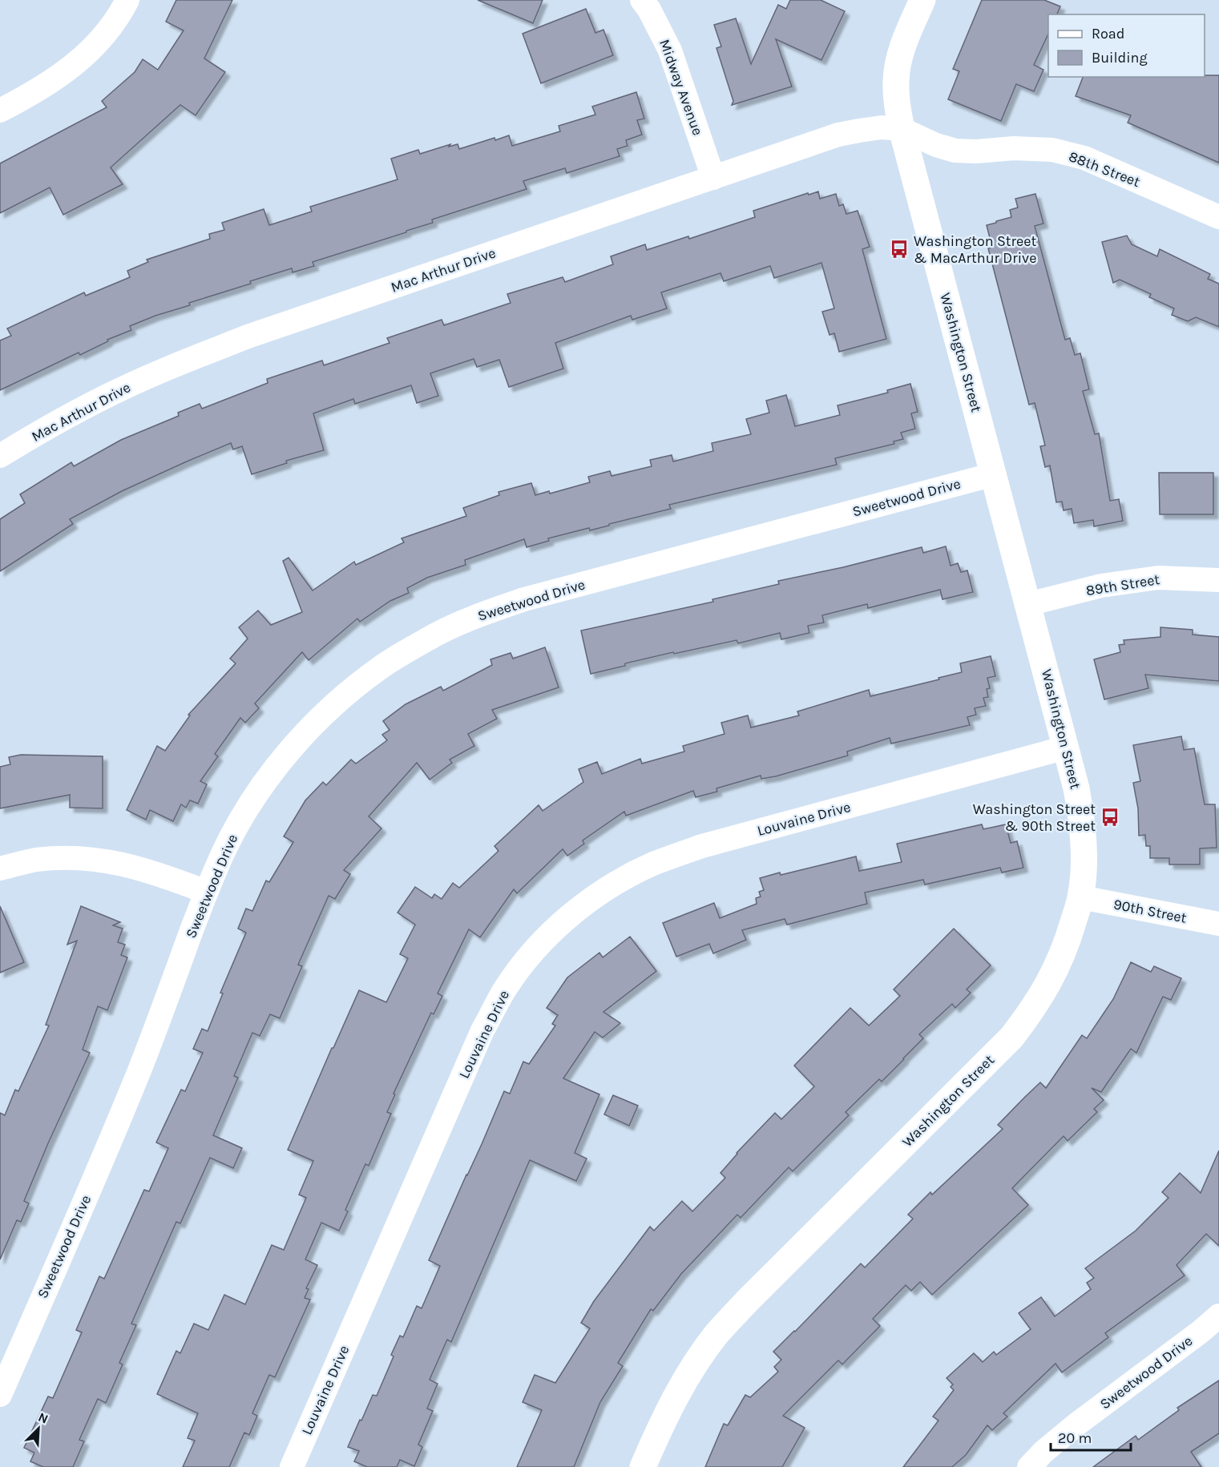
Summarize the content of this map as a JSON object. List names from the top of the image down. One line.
{"streets":{"street":["Midway Avenue","88th Street","Mac Arthur Drive","Washington Street","Sweetwood Drive","89th Street","Louvaine Drive","90th Street"]},"crossings":[["Midway Avenue","Mac Arthur Drive"],["88th Street","Mac Arthur Drive"],["88th Street","Washington Street"],["Mac Arthur Drive","Washington Street"],["Washington Street","Sweetwood Drive"],["Washington Street","89th Street"],["Washington Street","Louvaine Drive"],["Washington Street","90th Street"]],"places":{"bus stop":["Washington Street & MacArthur Drive","Washington Street & 90th Street"]},"legend":["Road","Building"],"scale_bar":"20 m","north":"top right"}
